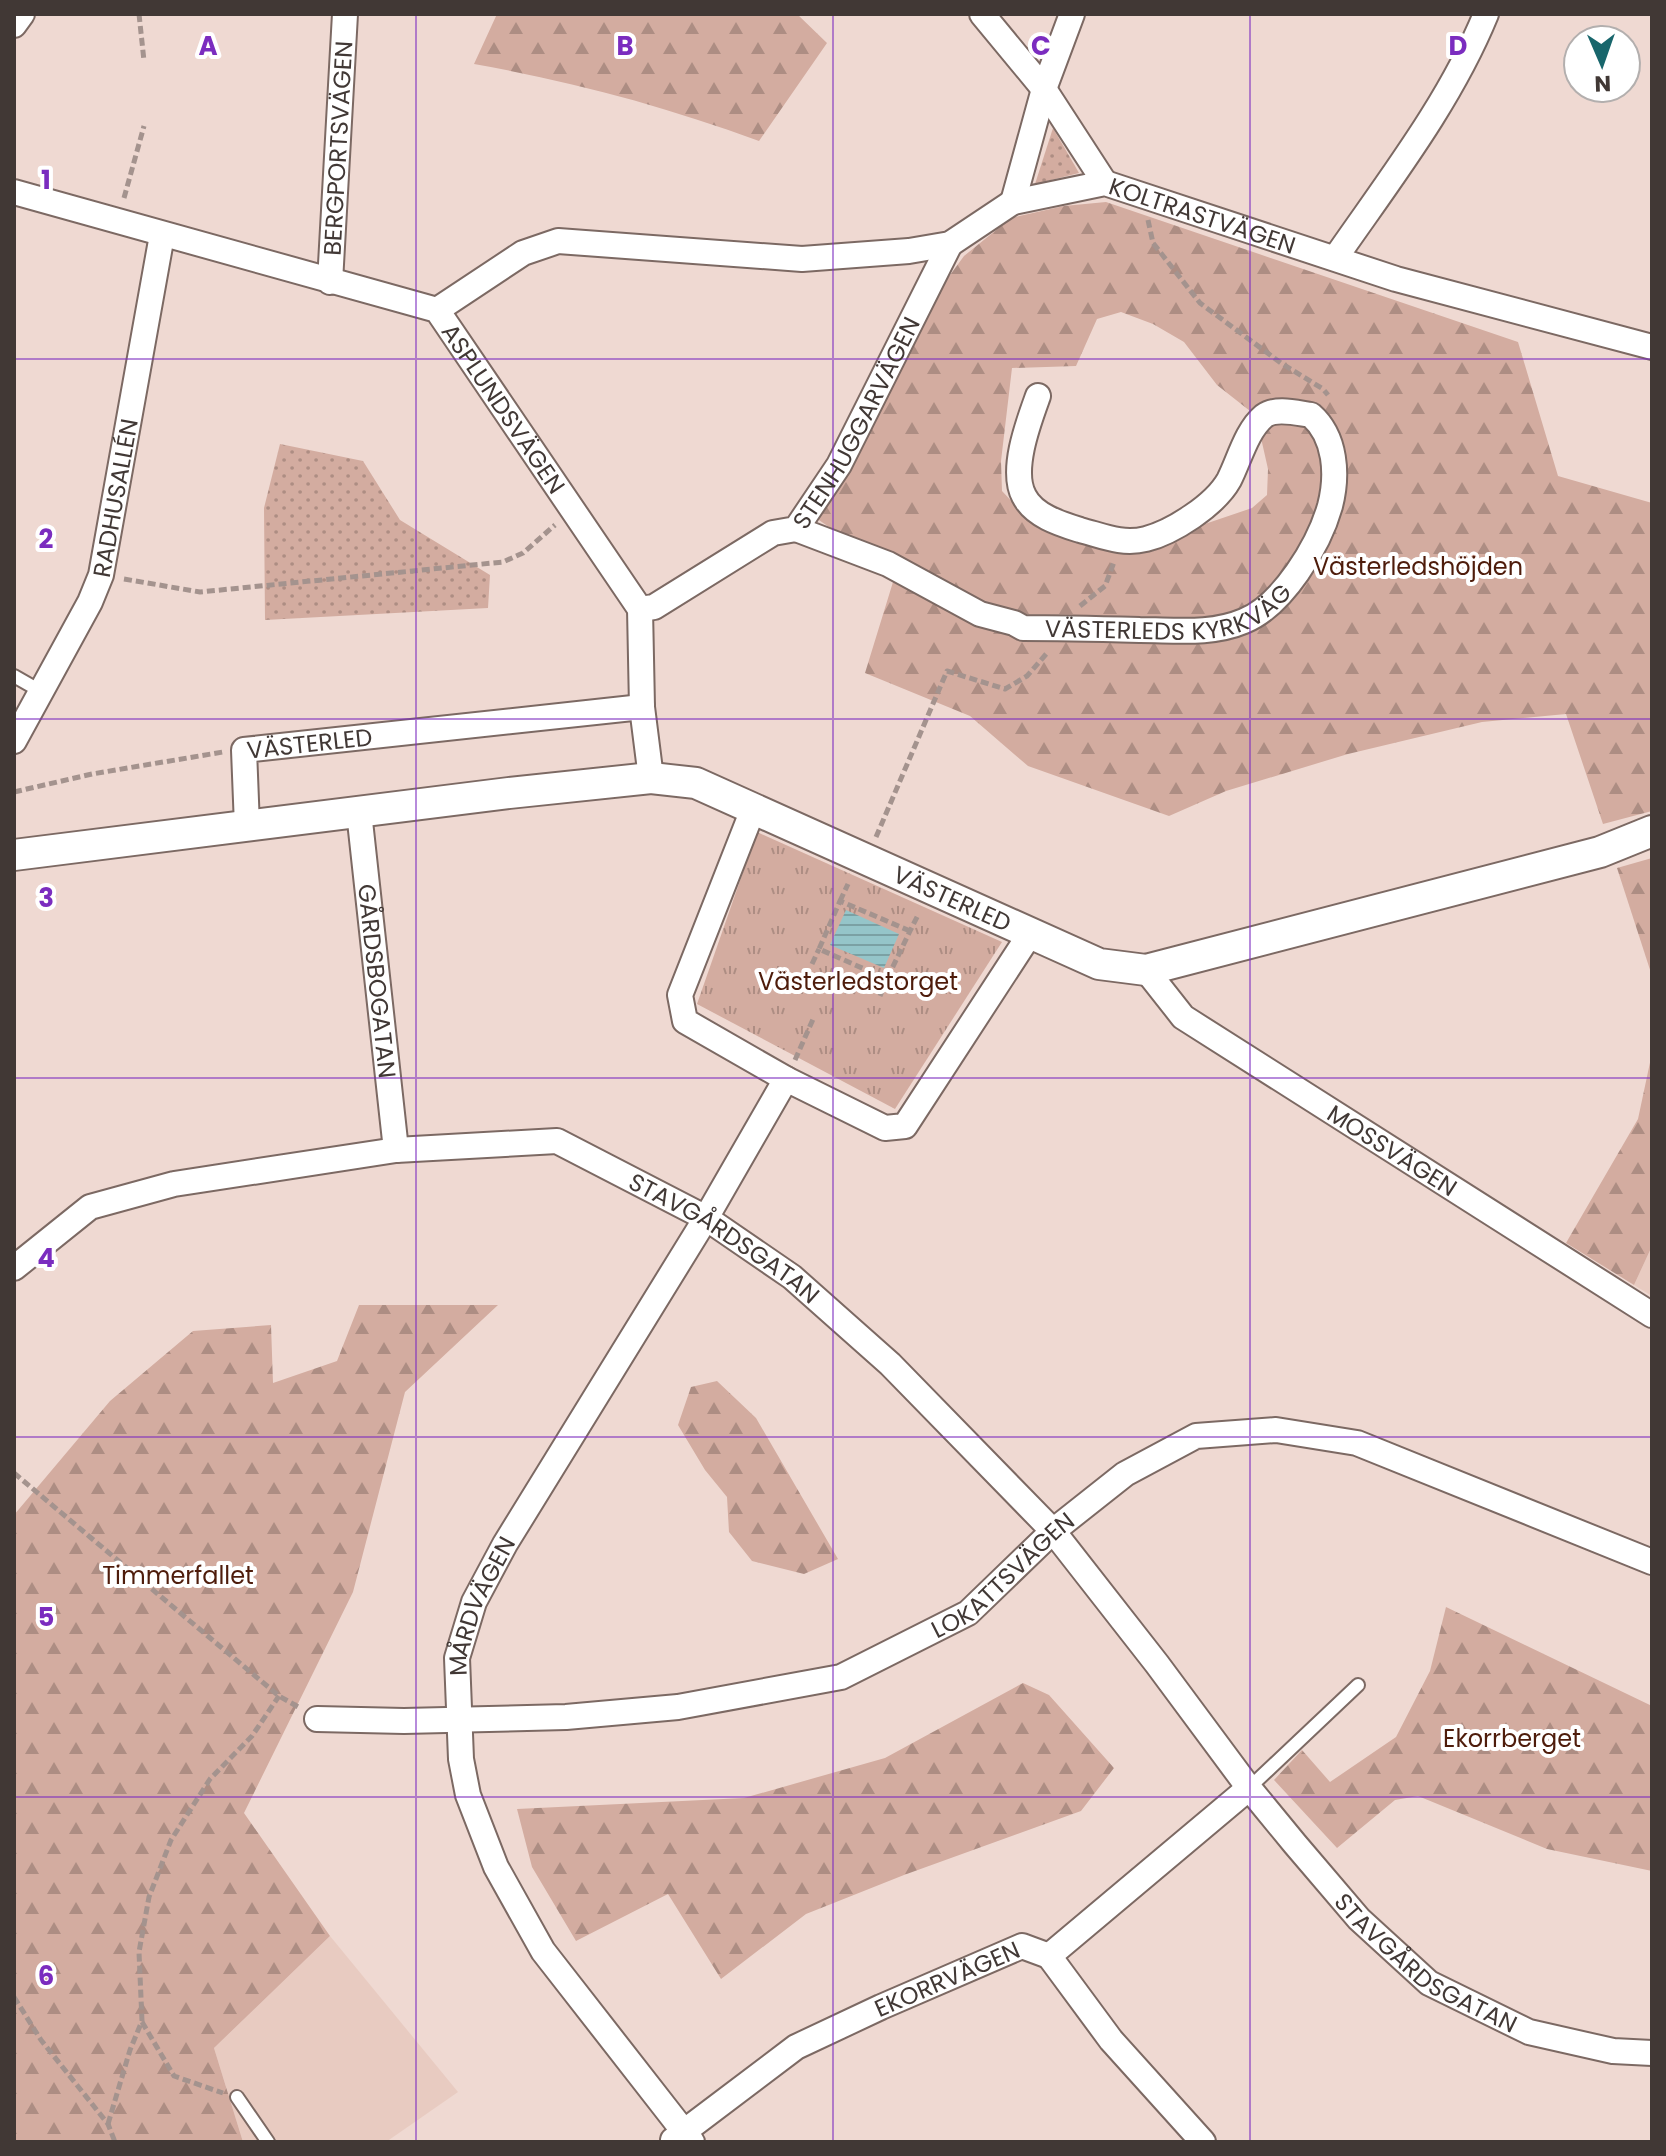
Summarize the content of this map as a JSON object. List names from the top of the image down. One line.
{"streets":{"street":["BERGPORTSVÄGEN","KOLTRASTVÄGEN","ASPLUNDSVÄGEN","STENHUGGARVÄGEN","RADHUSALLÉN","VÄSTERLEDS KYRKVÄG","VÄSTERLED","GÅRDSBOGATAN","MOSSVÄGEN","STAVGÅRDSGATAN","LOKATTSVÄGEN","MÅRDVÄGEN","EKORRVÄGEN"]},"crossings":[["BERGPORTSVÄGEN","ASPLUNDSVÄGEN"],["KOLTRASTVÄGEN","ASPLUNDSVÄGEN"],["KOLTRASTVÄGEN","STENHUGGARVÄGEN"],["ASPLUNDSVÄGEN","STENHUGGARVÄGEN"],["ASPLUNDSVÄGEN","RADHUSALLÉN"],["STENHUGGARVÄGEN","VÄSTERLEDS KYRKVÄG"],["VÄSTERLED","GÅRDSBOGATAN"],["VÄSTERLED","MOSSVÄGEN"],["GÅRDSBOGATAN","STAVGÅRDSGATAN"],["STAVGÅRDSGATAN","LOKATTSVÄGEN"],["STAVGÅRDSGATAN","MÅRDVÄGEN"],["STAVGÅRDSGATAN","EKORRVÄGEN"],["LOKATTSVÄGEN","MÅRDVÄGEN"],["MÅRDVÄGEN","EKORRVÄGEN"]],"parks":["Västerledshöjden","Västerledstorget","Timmerfallet","Ekorrberget"],"north":"bottom","grid":{"columns":["A","B","C","D"],"rows":["1","2","3","4","5","6"]}}
